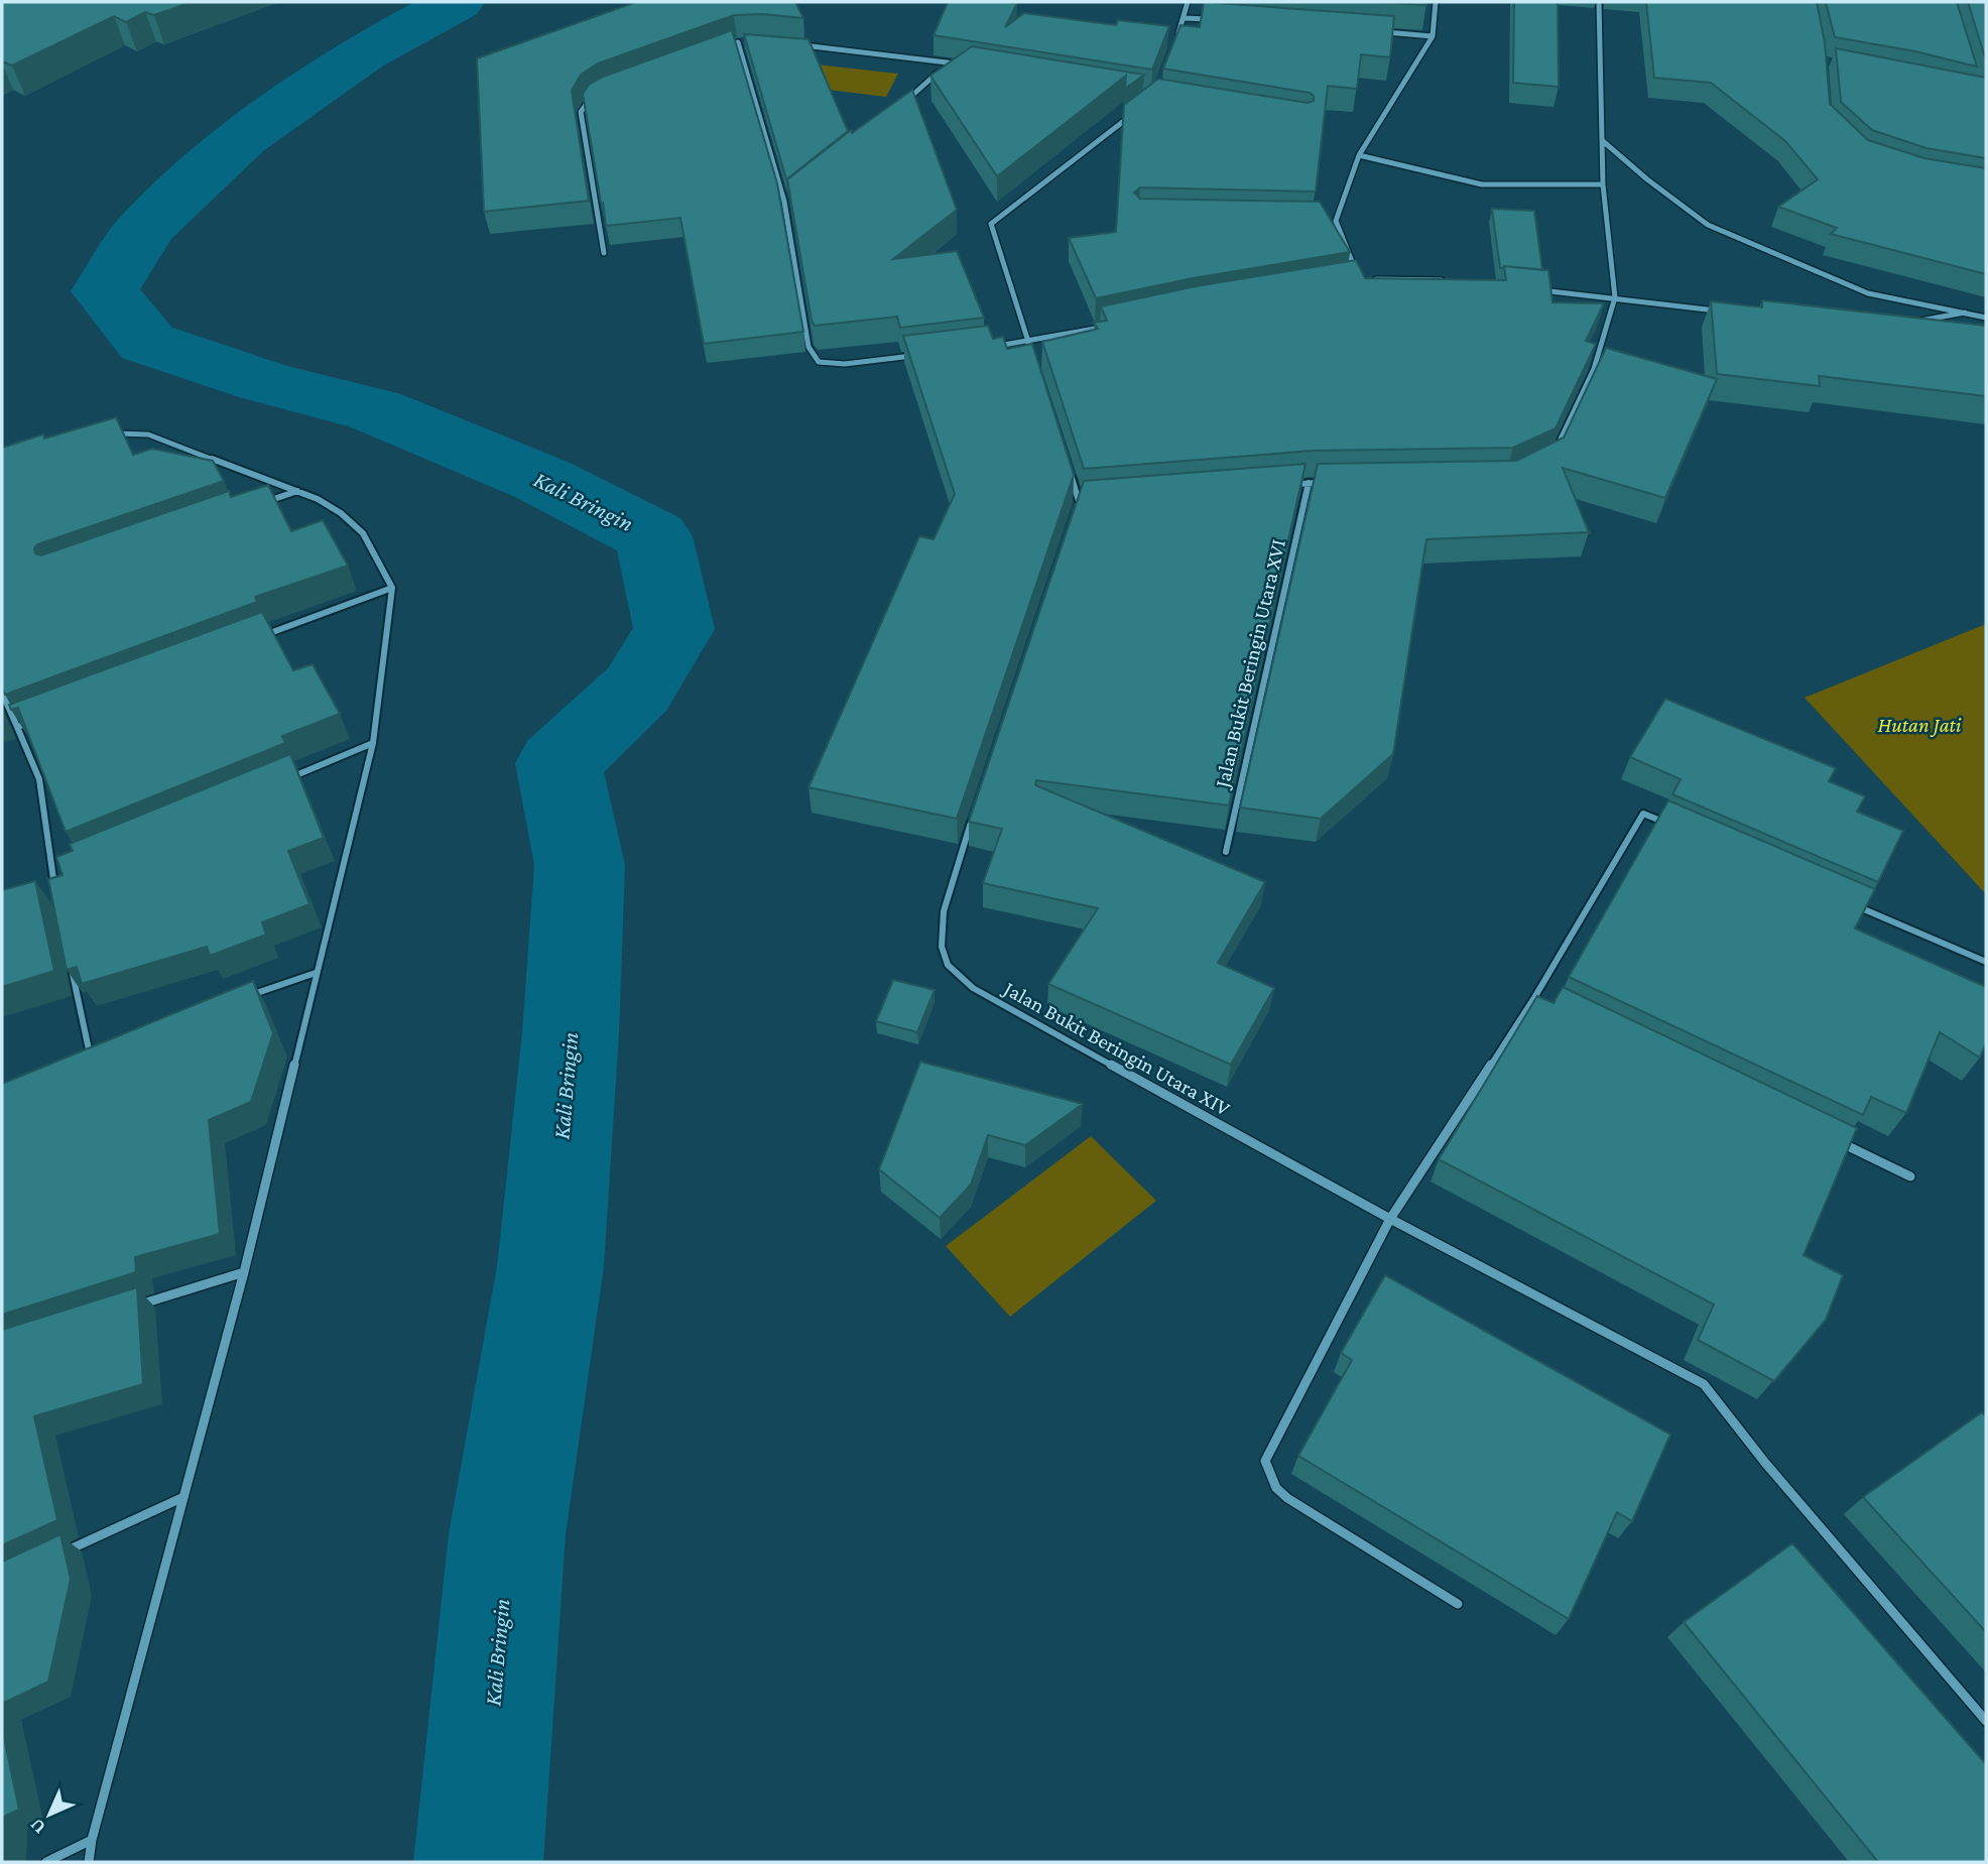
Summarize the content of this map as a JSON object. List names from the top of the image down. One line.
{"streets":{"street":["Jalan Bukit Beringin Utara XVI","Jalan Bukit Beringin Utara XIV"]},"water":["Kali Bringin"],"parks":["Hutan Jati"],"north":"bottom left"}
